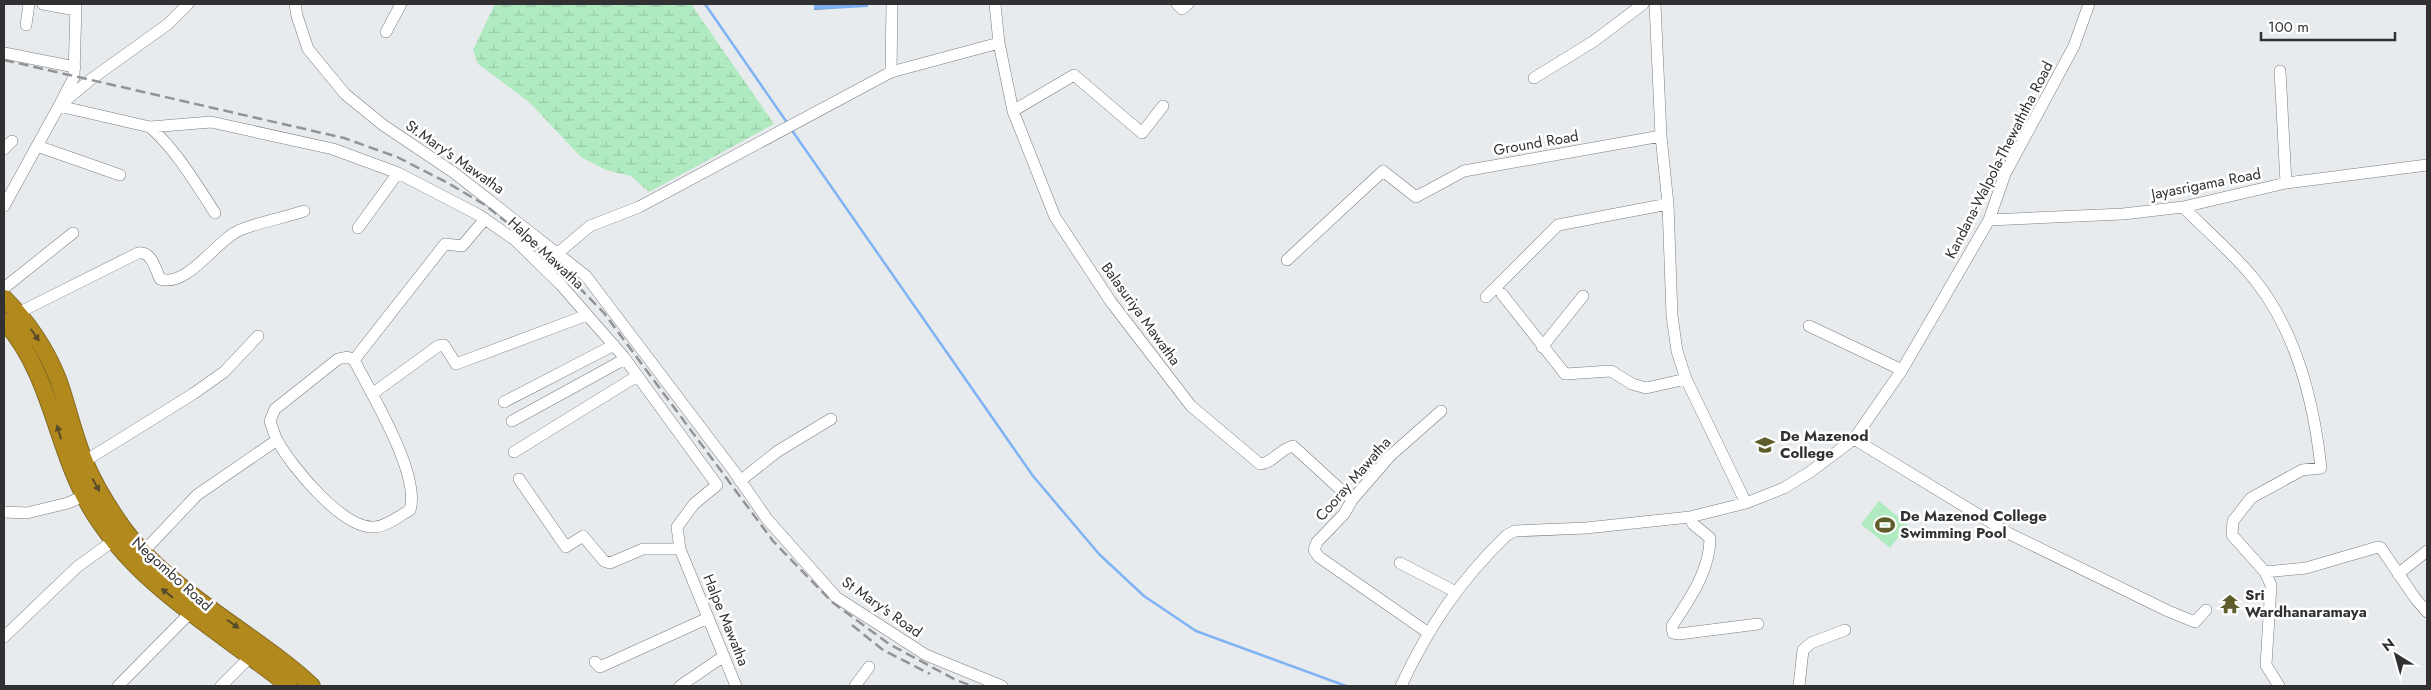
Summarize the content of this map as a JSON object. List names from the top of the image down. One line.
{"streets":{"highway":["Negombo Road"],"street":["Ground Road","St.Mary's Mawatha","Kandana-Walpola-Thewaththa Road","Jayasrigama Road","Halpe Mawatha","Balasuriya Mawatha","Cooray Mawatha","St Mary's Road"]},"crossings":[["St.Mary's Mawatha","St Mary's Road"],["Kandana-Walpola-Thewaththa Road","Jayasrigama Road"],["Kandana-Walpola-Thewaththa Road","Cooray Mawatha"],["Balasuriya Mawatha","Cooray Mawatha"]],"places":{"school or university":["De Mazenod College"],"sports":["De Mazenod College Swimming Pool"],"temple":["Sri Wardhanaramaya"]},"scale_bar":"100 m","north":"top left"}
